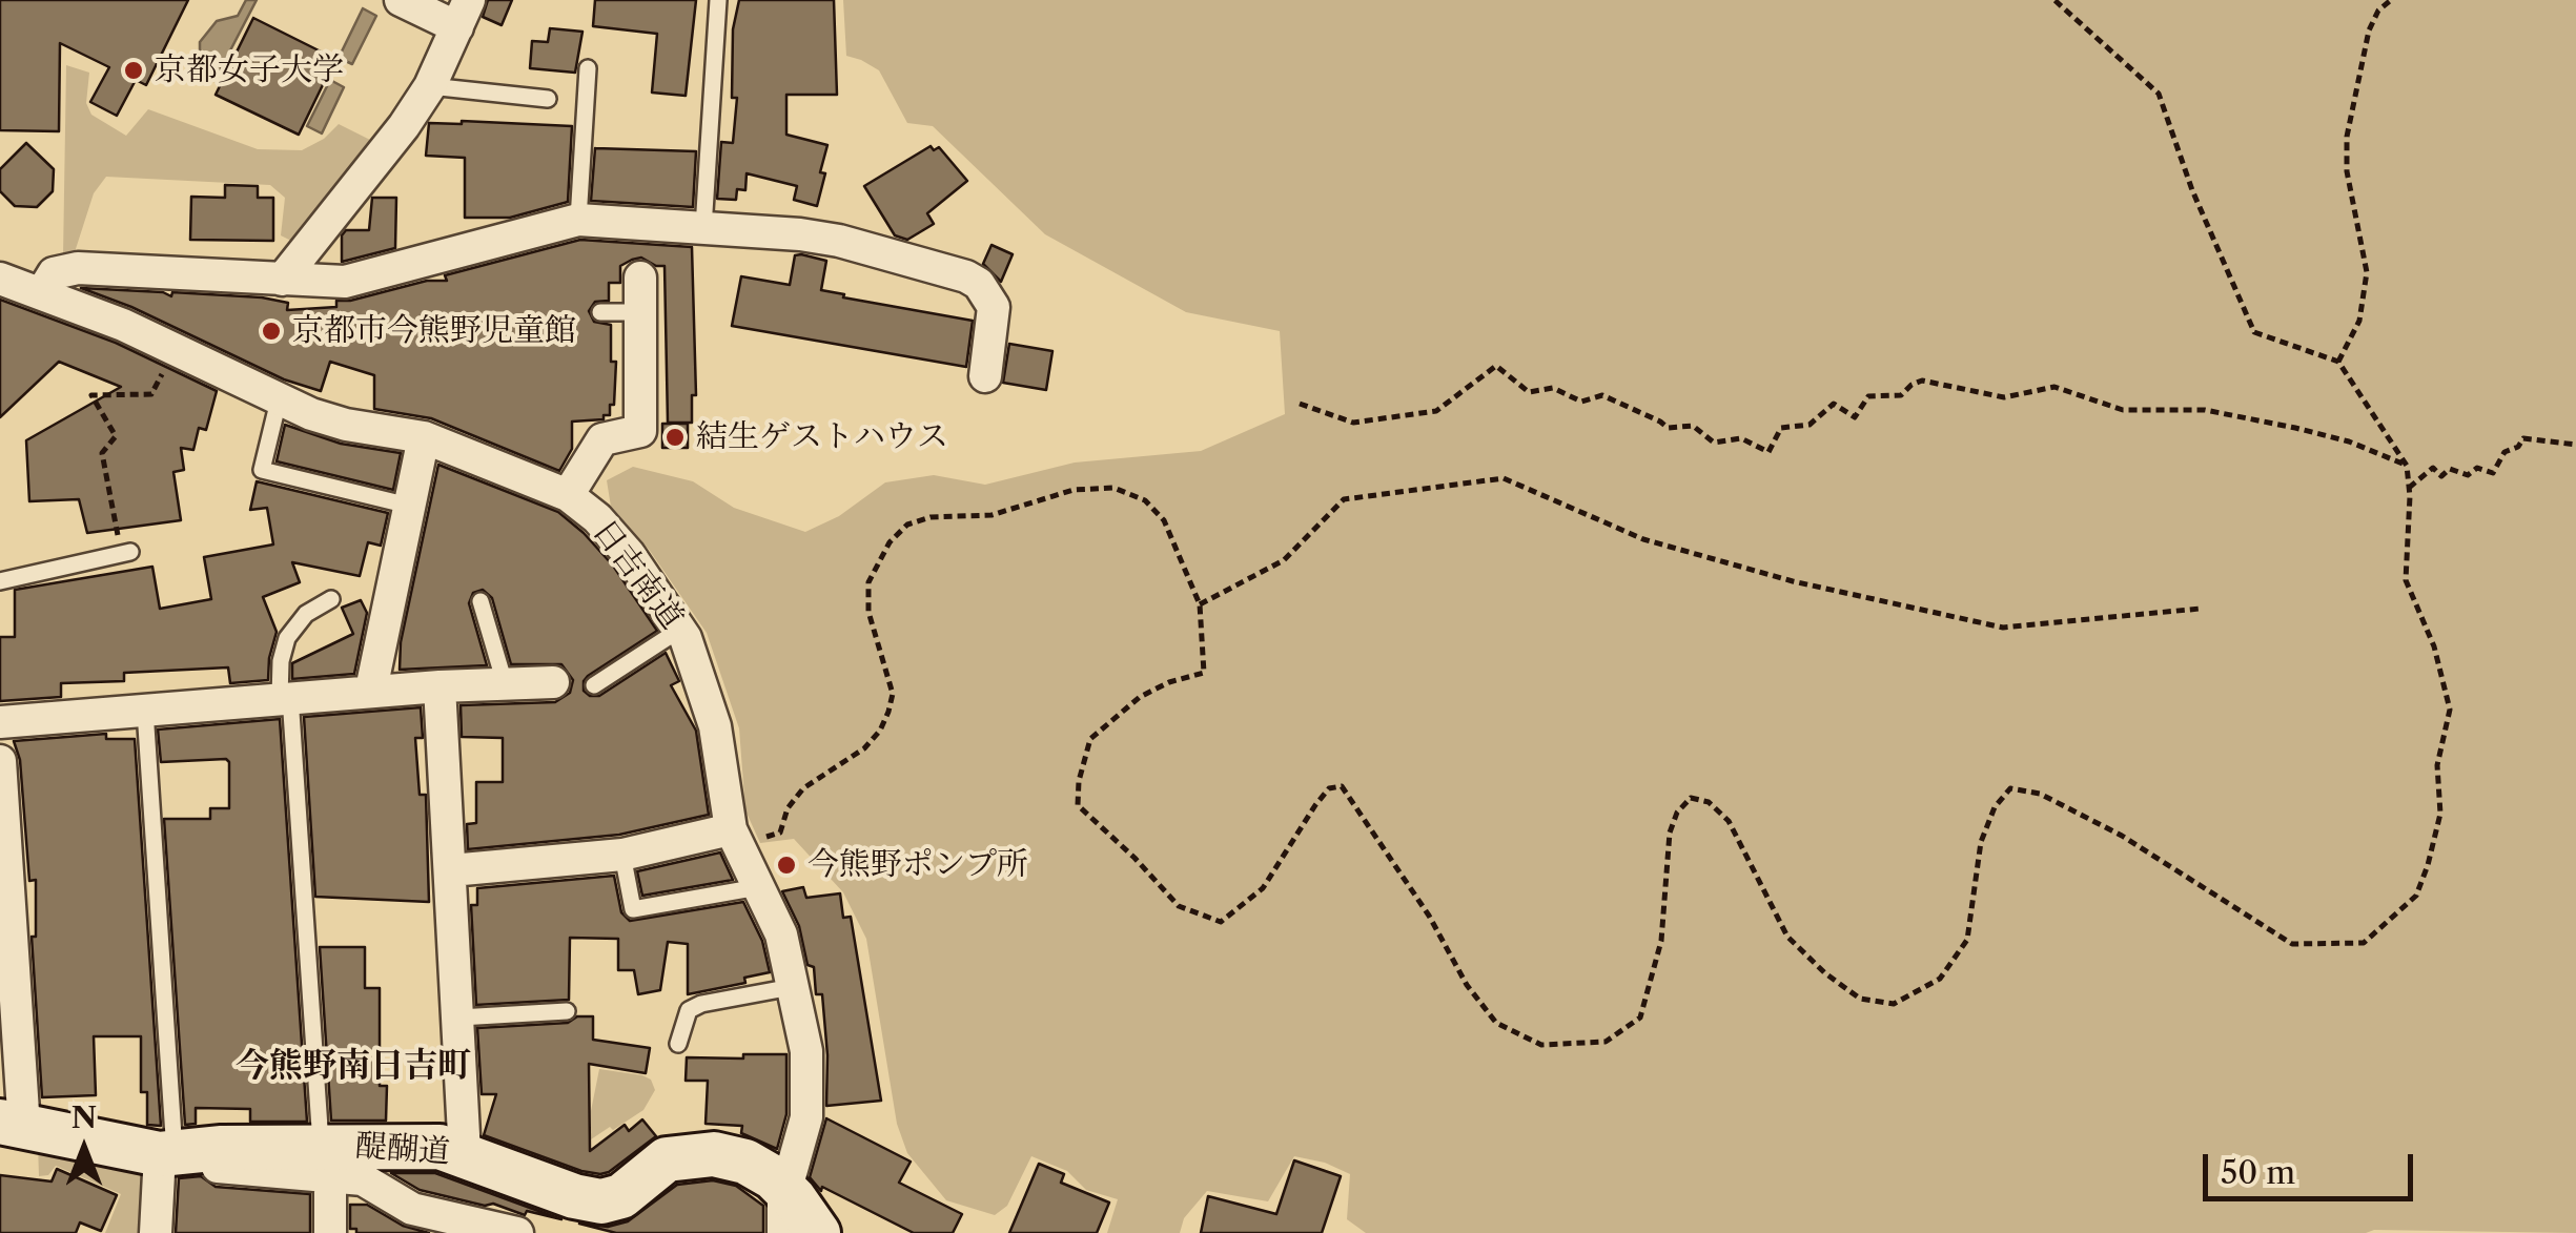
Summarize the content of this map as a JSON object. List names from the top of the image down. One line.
{"streets":{"main road":["醍醐道"],"street":["日吉南道"]},"crossings":[["日吉南道","醍醐道"]],"districts":["今熊野南日吉町"],"places":["京都女子大学","京都市今熊野児童館","結生ゲストハウス","今熊野ポンプ所"],"scale_bar":"50 m","north":"top"}
